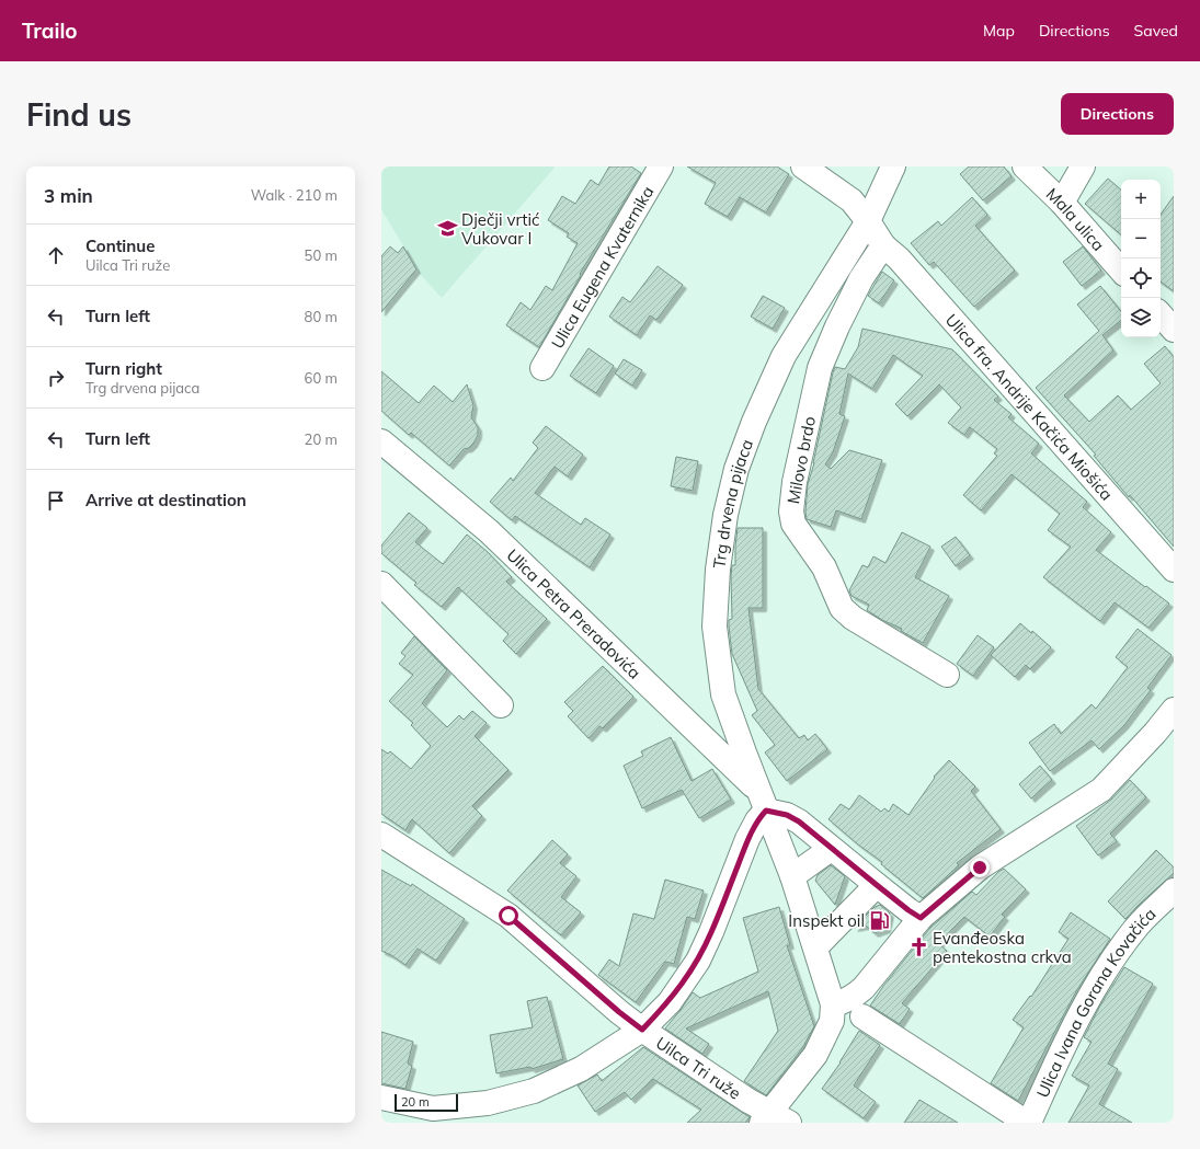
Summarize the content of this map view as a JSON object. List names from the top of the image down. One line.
{"streets":{"street":["Mala ulica","Ulica Eugena Kvaternika","Ulica fra. Andrije Kačića Miošića","Milovo brdo","Trg drvena pijaca","Ulica Petra Preradovića","Ulica Ivana Gorana Kovačića","Uilca Tri ruže"]},"crossings":[["Ulica fra. Andrije Kačića Miošića","Milovo brdo"],["Trg drvena pijaca","Ulica Petra Preradovića"]],"places":{"school or university":["Dječji vrtić Vukovar I"],"fuel station":["Inspekt oil"],"church":["Evanđeoska pentekostna crkva"]},"scale_bar":"20 m","page":{"header":"Trailo","nav":["Map","Directions","Saved"],"buttons":"Directions","title":"Find us","heading":["3 min","Walk · 210 m"],"map_buttons":["+","−"],"list":[["Continue","Uilca Tri ruže","50 m"],["Turn left","80 m"],["Turn right","Trg drvena pijaca","60 m"],["Turn left","20 m"],"Arrive at destination"],"scale":"20 m"}}
